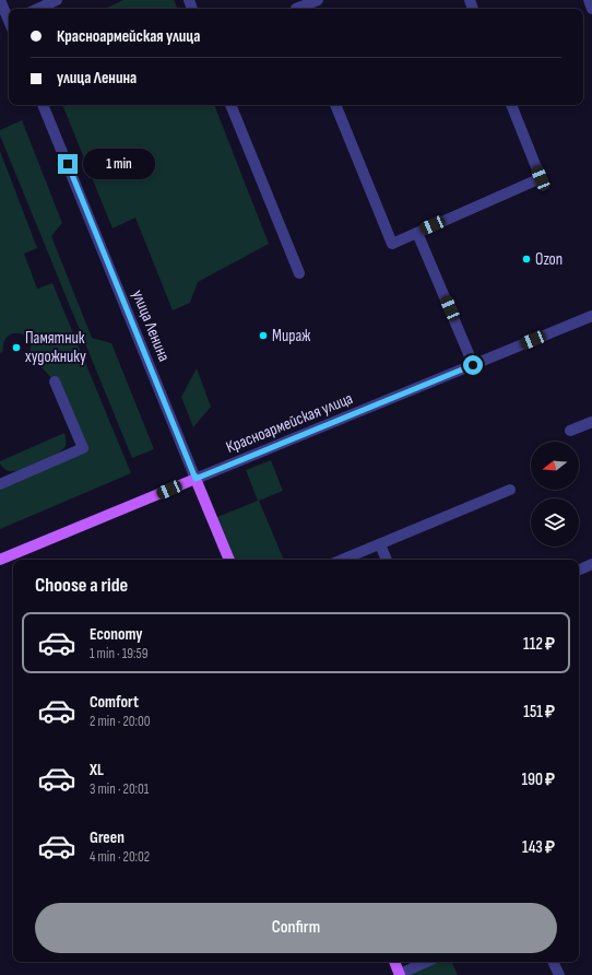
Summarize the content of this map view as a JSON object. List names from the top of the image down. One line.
{"streets":{"main road":["улица Ленина","Красноармейская улица"]},"crossings":[["улица Ленина","Красноармейская улица"]],"places":["Ozon","Мираж","Памятник художнику"],"north":"left","page":{"banner":["Красноармейская улица","улица Ленина"],"bubble":"1 min","heading":"Choose a ride","list":[{"name":"Economy","note":"1 min · 19:59","value":"112 ₽"},{"name":"Comfort","note":"2 min · 20:00","value":"151 ₽"},{"name":"XL","note":"3 min · 20:01","value":"190 ₽"},{"name":"Green","note":"4 min · 20:02","value":"143 ₽"}],"buttons":"Confirm"}}
